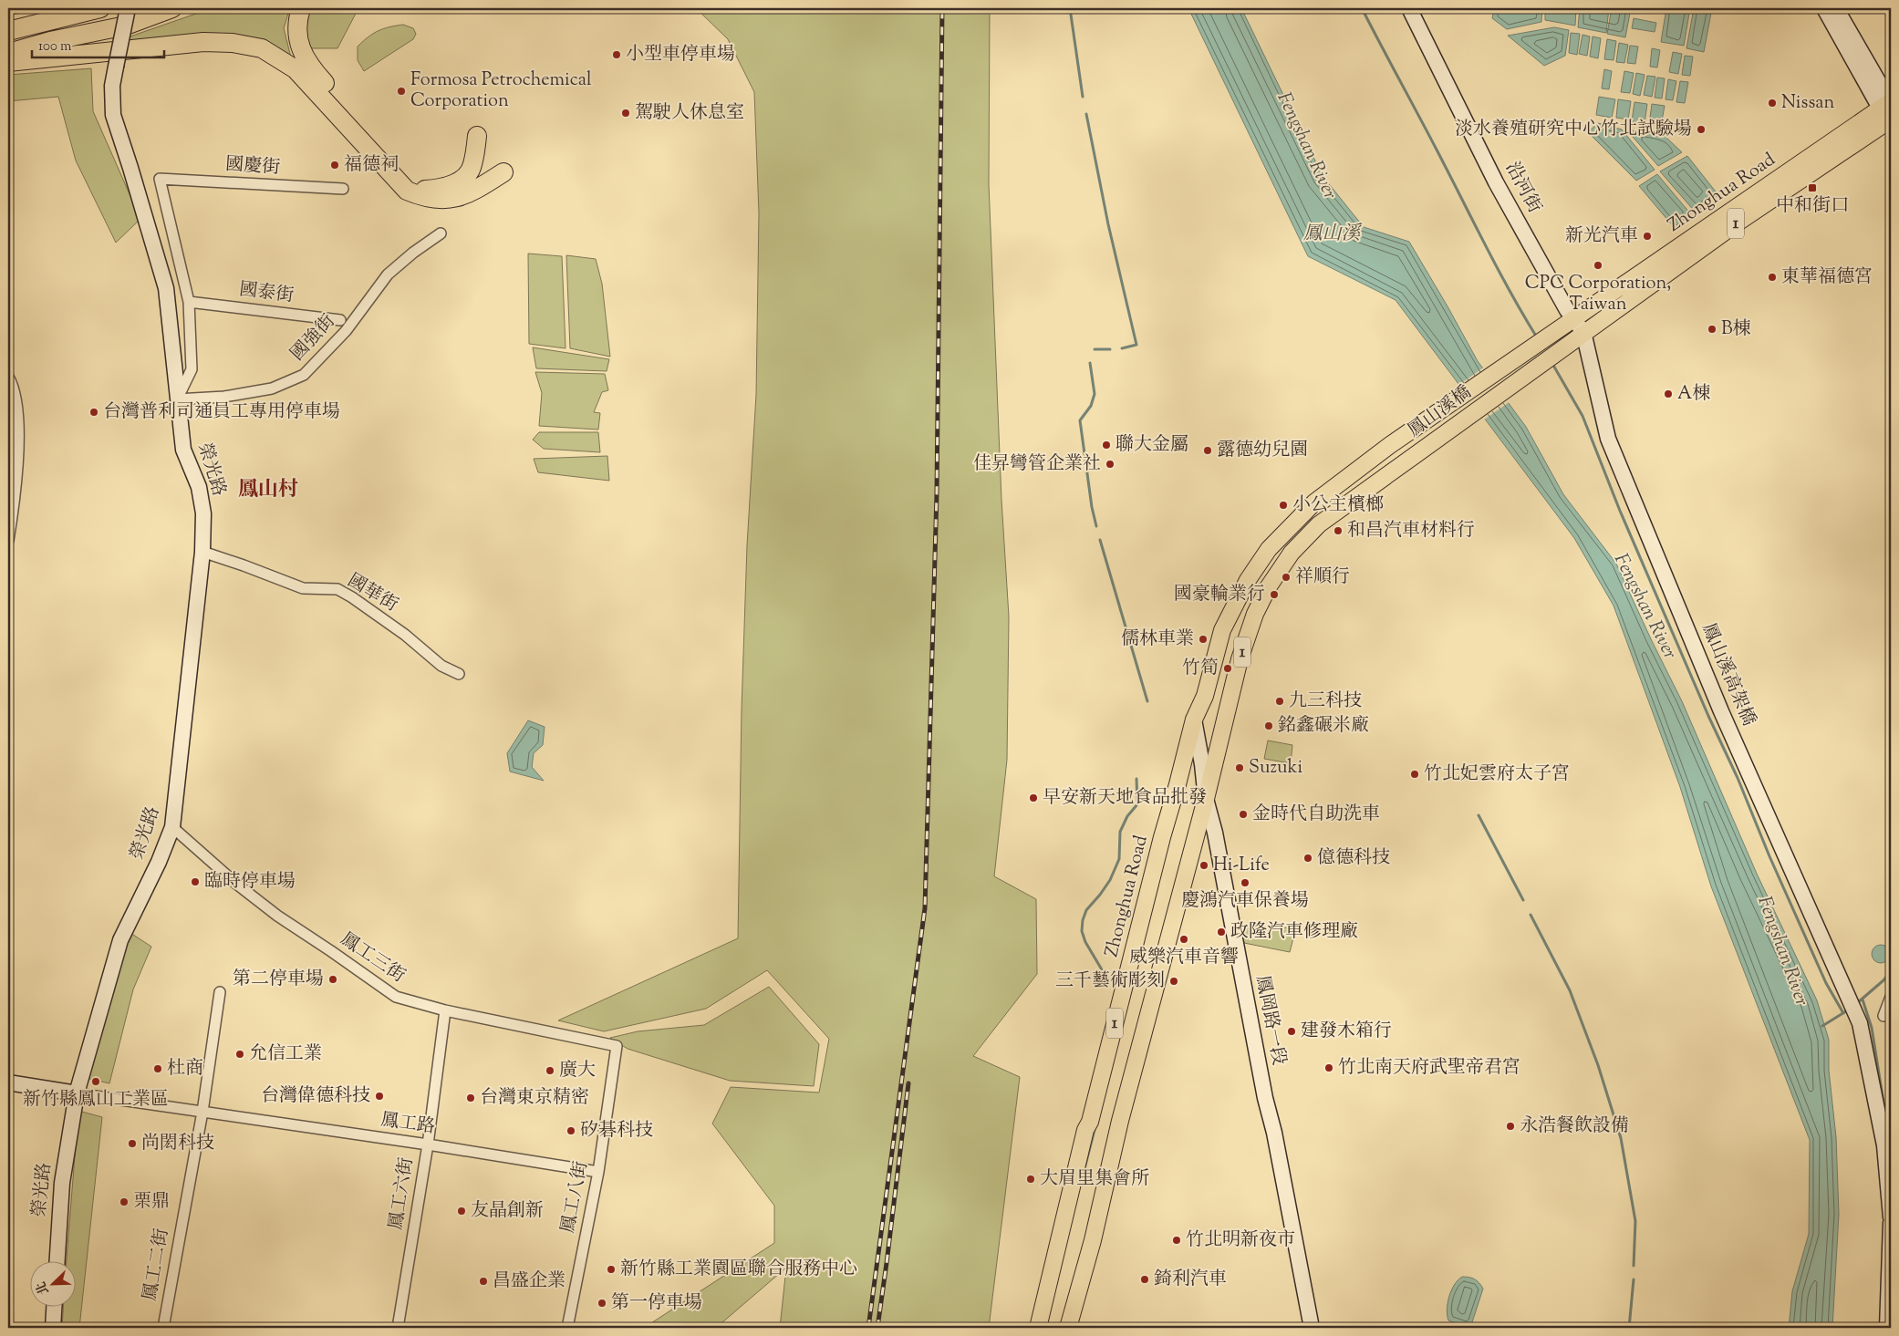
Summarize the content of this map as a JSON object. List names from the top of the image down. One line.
{"streets":{"main road":["Zhonghua Road","1","鳳山溪橋"],"street":["國慶街","沿河街","國泰街","國強街","榮光路","國華街","鳳山溪高架橋","鳳工三街","鳳岡路一段","鳳工路","鳳工六街","鳳工八街","鳳工二街"]},"crossings":[["國慶街","國泰街"],["沿河街","Zhonghua Road"],["沿河街","鳳山溪橋"],["沿河街","鳳山溪高架橋"],["Zhonghua Road","鳳山溪橋"],["Zhonghua Road","鳳山溪高架橋"],["Zhonghua Road","鳳岡路一段"],["1","鳳山溪橋"],["1","鳳岡路一段"],["國強街","榮光路"],["鳳山溪橋","鳳山溪高架橋"],["鳳山溪橋","鳳岡路一段"],["榮光路","國華街"],["榮光路","鳳工三街"],["榮光路","鳳工路"],["鳳工三街","鳳工六街"],["鳳工三街","鳳工八街"],["鳳工路","鳳工六街"],["鳳工路","鳳工八街"],["鳳工路","鳳工二街"]],"districts":["鳳山村"],"water":["Fengshan River","鳳山溪"],"places":{"other":["小型車停車場","Formosa Petrochemical Corporation","Nissan","駕駛人休息室","淡水養殖研究中心竹北試驗場","福德祠","新光汽車","CPC Corporation, Taiwan","東華福德宮","B棟","A棟","台灣普利司通員工專用停車場","聯大金屬","露德幼兒園","佳昇彎管企業社","小公主檳榔","和昌汽車材料行","祥順行","國豪輪業行","儒林車業","竹筍","九三科技","銘鑫碾米廠","Suzuki","竹北妃雲府太子宮","早安新天地食品批發","金時代自助洗車","億德科技","Hi-Life","臨時停車場","慶鴻汽車保養場","政隆汽車修理廠","威樂汽車音響","第二停車場","三千藝術彫刻","建發木箱行","允信工業","竹北南天府武聖帝君宮","杜商","廣大","新竹縣鳳山工業區","台灣偉德科技","台灣東京精密","永浩餐飲設備","矽碁科技","尚閎科技","大眉里集會所","栗鼎","友晶創新","竹北明新夜市","新竹縣工業園區聯合服務中心","錡利汽車","昌盛企業","第一停車場"],"transit":["中和街口"]},"scale_bar":"100 m","north":"bottom left"}
